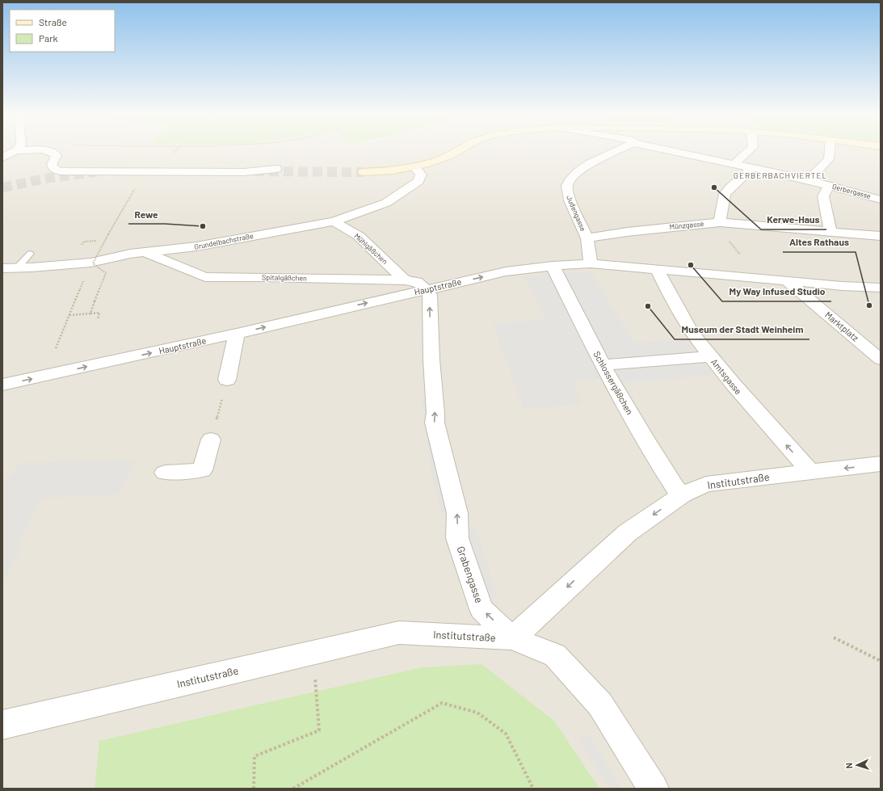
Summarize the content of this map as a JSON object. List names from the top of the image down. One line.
{"streets":{"street":["Gerbergasse","Judengasse","Münzgasse","Grundelbachstraße","Mühlgäßchen","Spitalgäßchen","Hauptstraße","Marktplatz","Amtsgasse","Schlossergäßchen","Institutstraße","Grabengasse"]},"crossings":[["Judengasse","Münzgasse"],["Judengasse","Hauptstraße"],["Grundelbachstraße","Mühlgäßchen"],["Grundelbachstraße","Spitalgäßchen"],["Mühlgäßchen","Spitalgäßchen"],["Spitalgäßchen","Hauptstraße"],["Spitalgäßchen","Grabengasse"],["Hauptstraße","Marktplatz"],["Hauptstraße","Amtsgasse"],["Hauptstraße","Schlossergäßchen"],["Hauptstraße","Grabengasse"],["Amtsgasse","Institutstraße"],["Schlossergäßchen","Institutstraße"],["Institutstraße","Grabengasse"]],"one_way":["Hauptstraße","Amtsgasse","Grabengasse"],"districts":["GERBERBACHVIERTEL"],"places":["Kerwe-Haus","Rewe","My Way Infused Studio","Altes Rathaus","Museum der Stadt Weinheim"],"legend":["Straße","Park"],"north":"left"}
